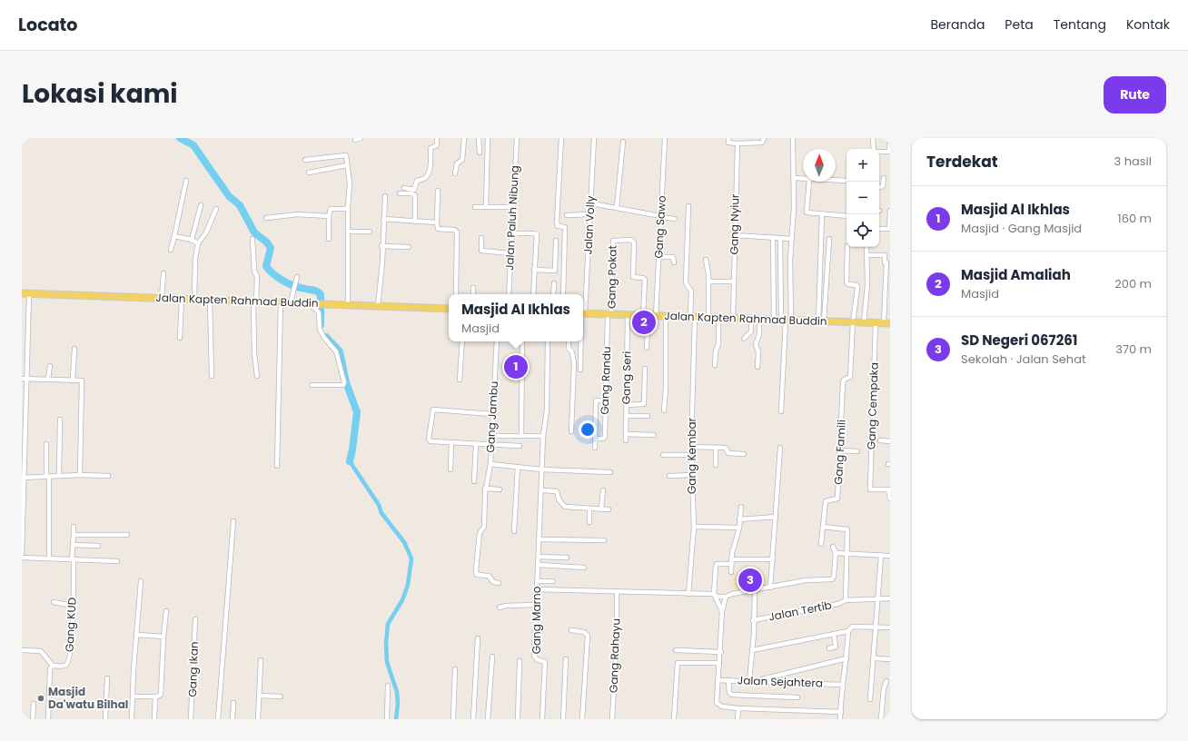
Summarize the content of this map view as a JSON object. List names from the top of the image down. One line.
{"streets":{"main road":["Jalan Kapten Rahmad Buddin"],"street":["Jalan Paluh Nibung","Gang Nyiur","Jalan Volly","Gang Sawo","Gang Pokat","Gang Seri","Gang Randu","Gang Cempaka","Gang Jambu","Gang Famili","Gang Kembar","Jalan Tertib","Gang Marno","Gang KUD","Gang Rahayu","Gang Ikan","Jalan Sejahtera"]},"crossings":[["Gang Nyiur","Jalan Kapten Rahmad Buddin"],["Gang Sawo","Jalan Kapten Rahmad Buddin"],["Gang Pokat","Jalan Kapten Rahmad Buddin"],["Gang Pokat","Gang Randu"],["Jalan Kapten Rahmad Buddin","Gang Seri"],["Jalan Kapten Rahmad Buddin","Gang Randu"],["Jalan Kapten Rahmad Buddin","Gang Cempaka"],["Jalan Kapten Rahmad Buddin","Gang Famili"],["Jalan Kapten Rahmad Buddin","Gang Kembar"],["Gang Jambu","Gang Marno"]],"places":["Masjid Da'watu Bilhal"],"north":"top","page":{"header":"Locato","nav":["Beranda","Peta","Tentang","Kontak"],"title":"Lokasi kami","buttons":"Rute","heading":["Terdekat","3 hasil"],"map_buttons":["+","−"],"list":[{"mark":"1","name":"Masjid Al Ikhlas","note":"Masjid · Gang Masjid","value":"160 m"},{"mark":"2","name":"Masjid Amaliah","note":"Masjid","value":"200 m"},{"mark":"3","name":"SD Negeri 067261","note":"Sekolah · Jalan Sehat","value":"370 m"}],"popup":["Masjid Al Ikhlas","Masjid"],"pins":["2","1","3"]}}
